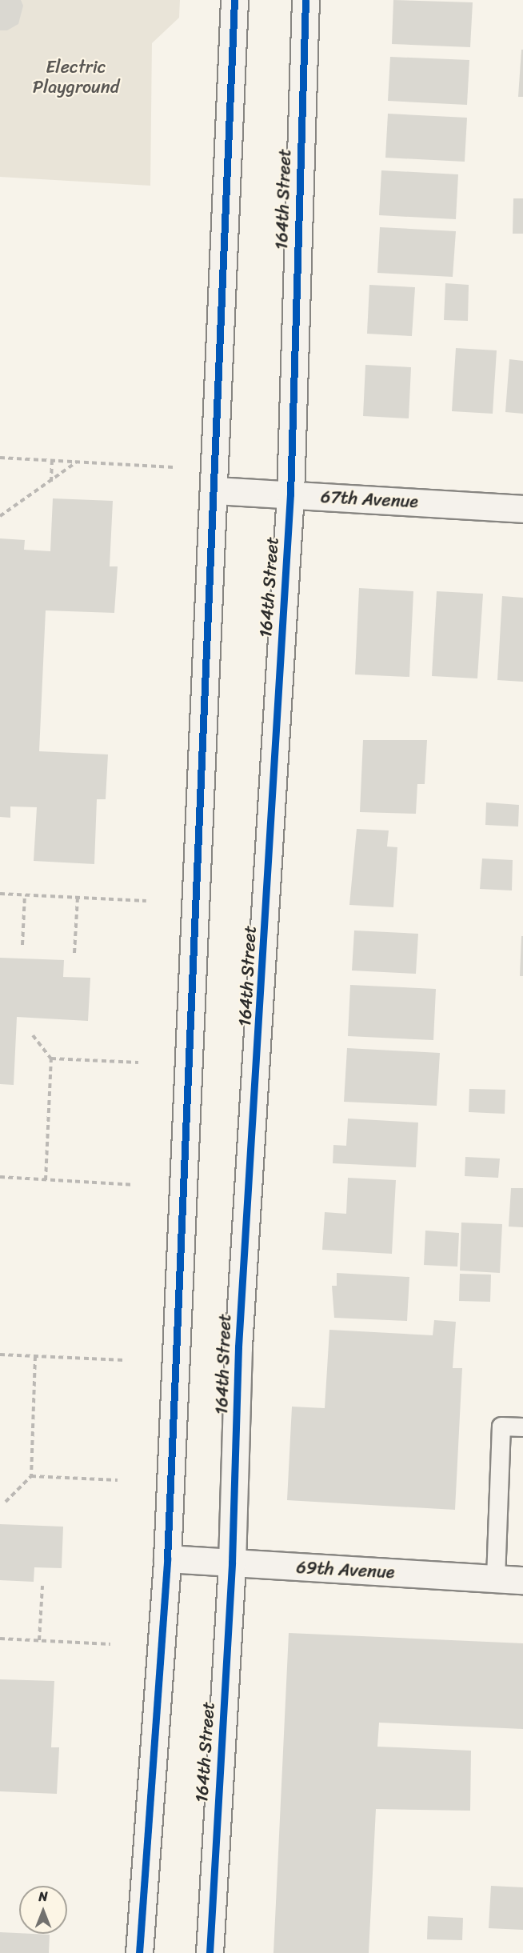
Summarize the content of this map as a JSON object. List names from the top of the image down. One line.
{"streets":{"street":["164th Street","67th Avenue","69th Avenue"]},"crossings":[["164th Street","67th Avenue"],["164th Street","69th Avenue"]],"parks":["Electric Playground"],"north":"top"}
